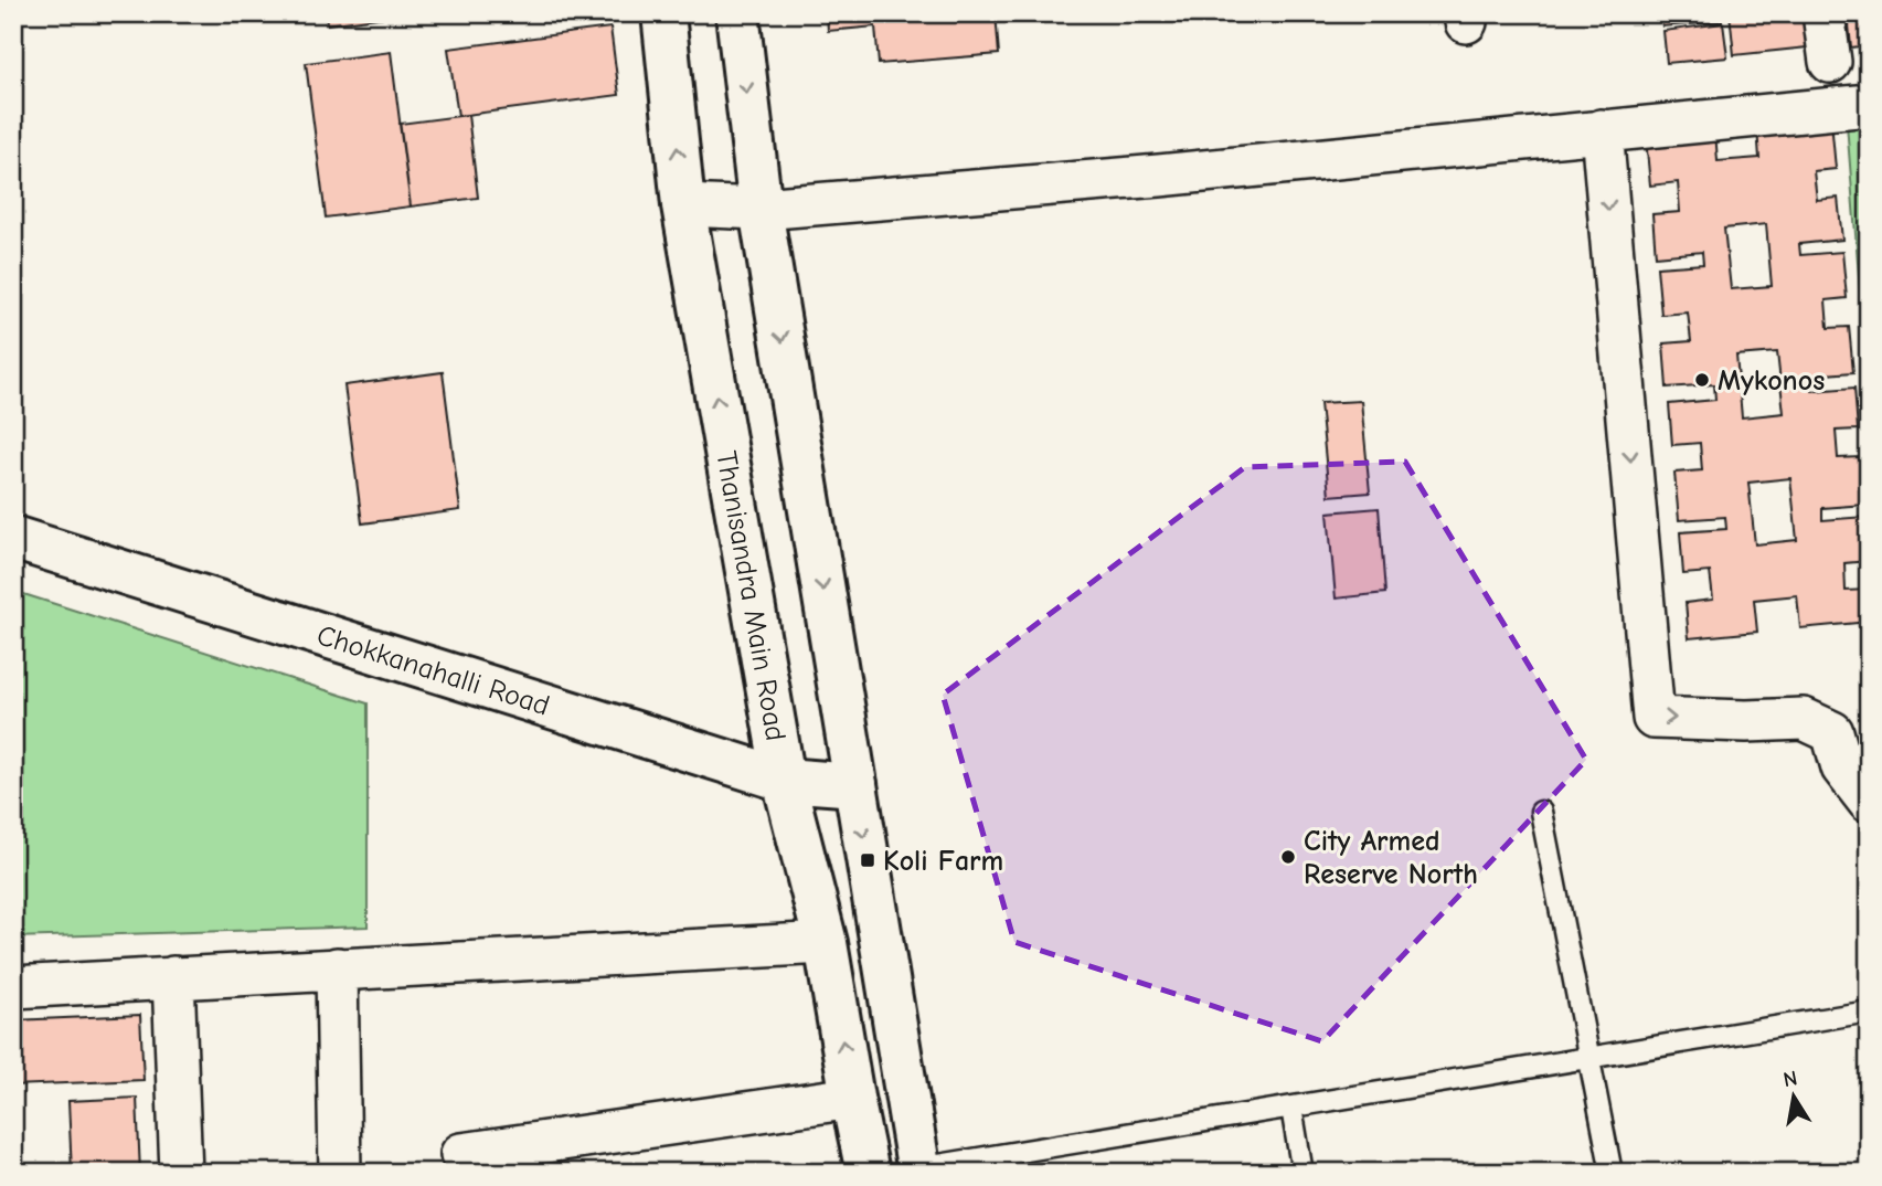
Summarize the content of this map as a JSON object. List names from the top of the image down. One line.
{"streets":{"main road":["Thanisandra Main Road","Chokkanahalli Road"]},"crossings":[["Thanisandra Main Road","Chokkanahalli Road"]],"places":{"other":["Mykonos","City Armed Reserve North"],"transit":["Koli Farm"]},"north":"top"}
